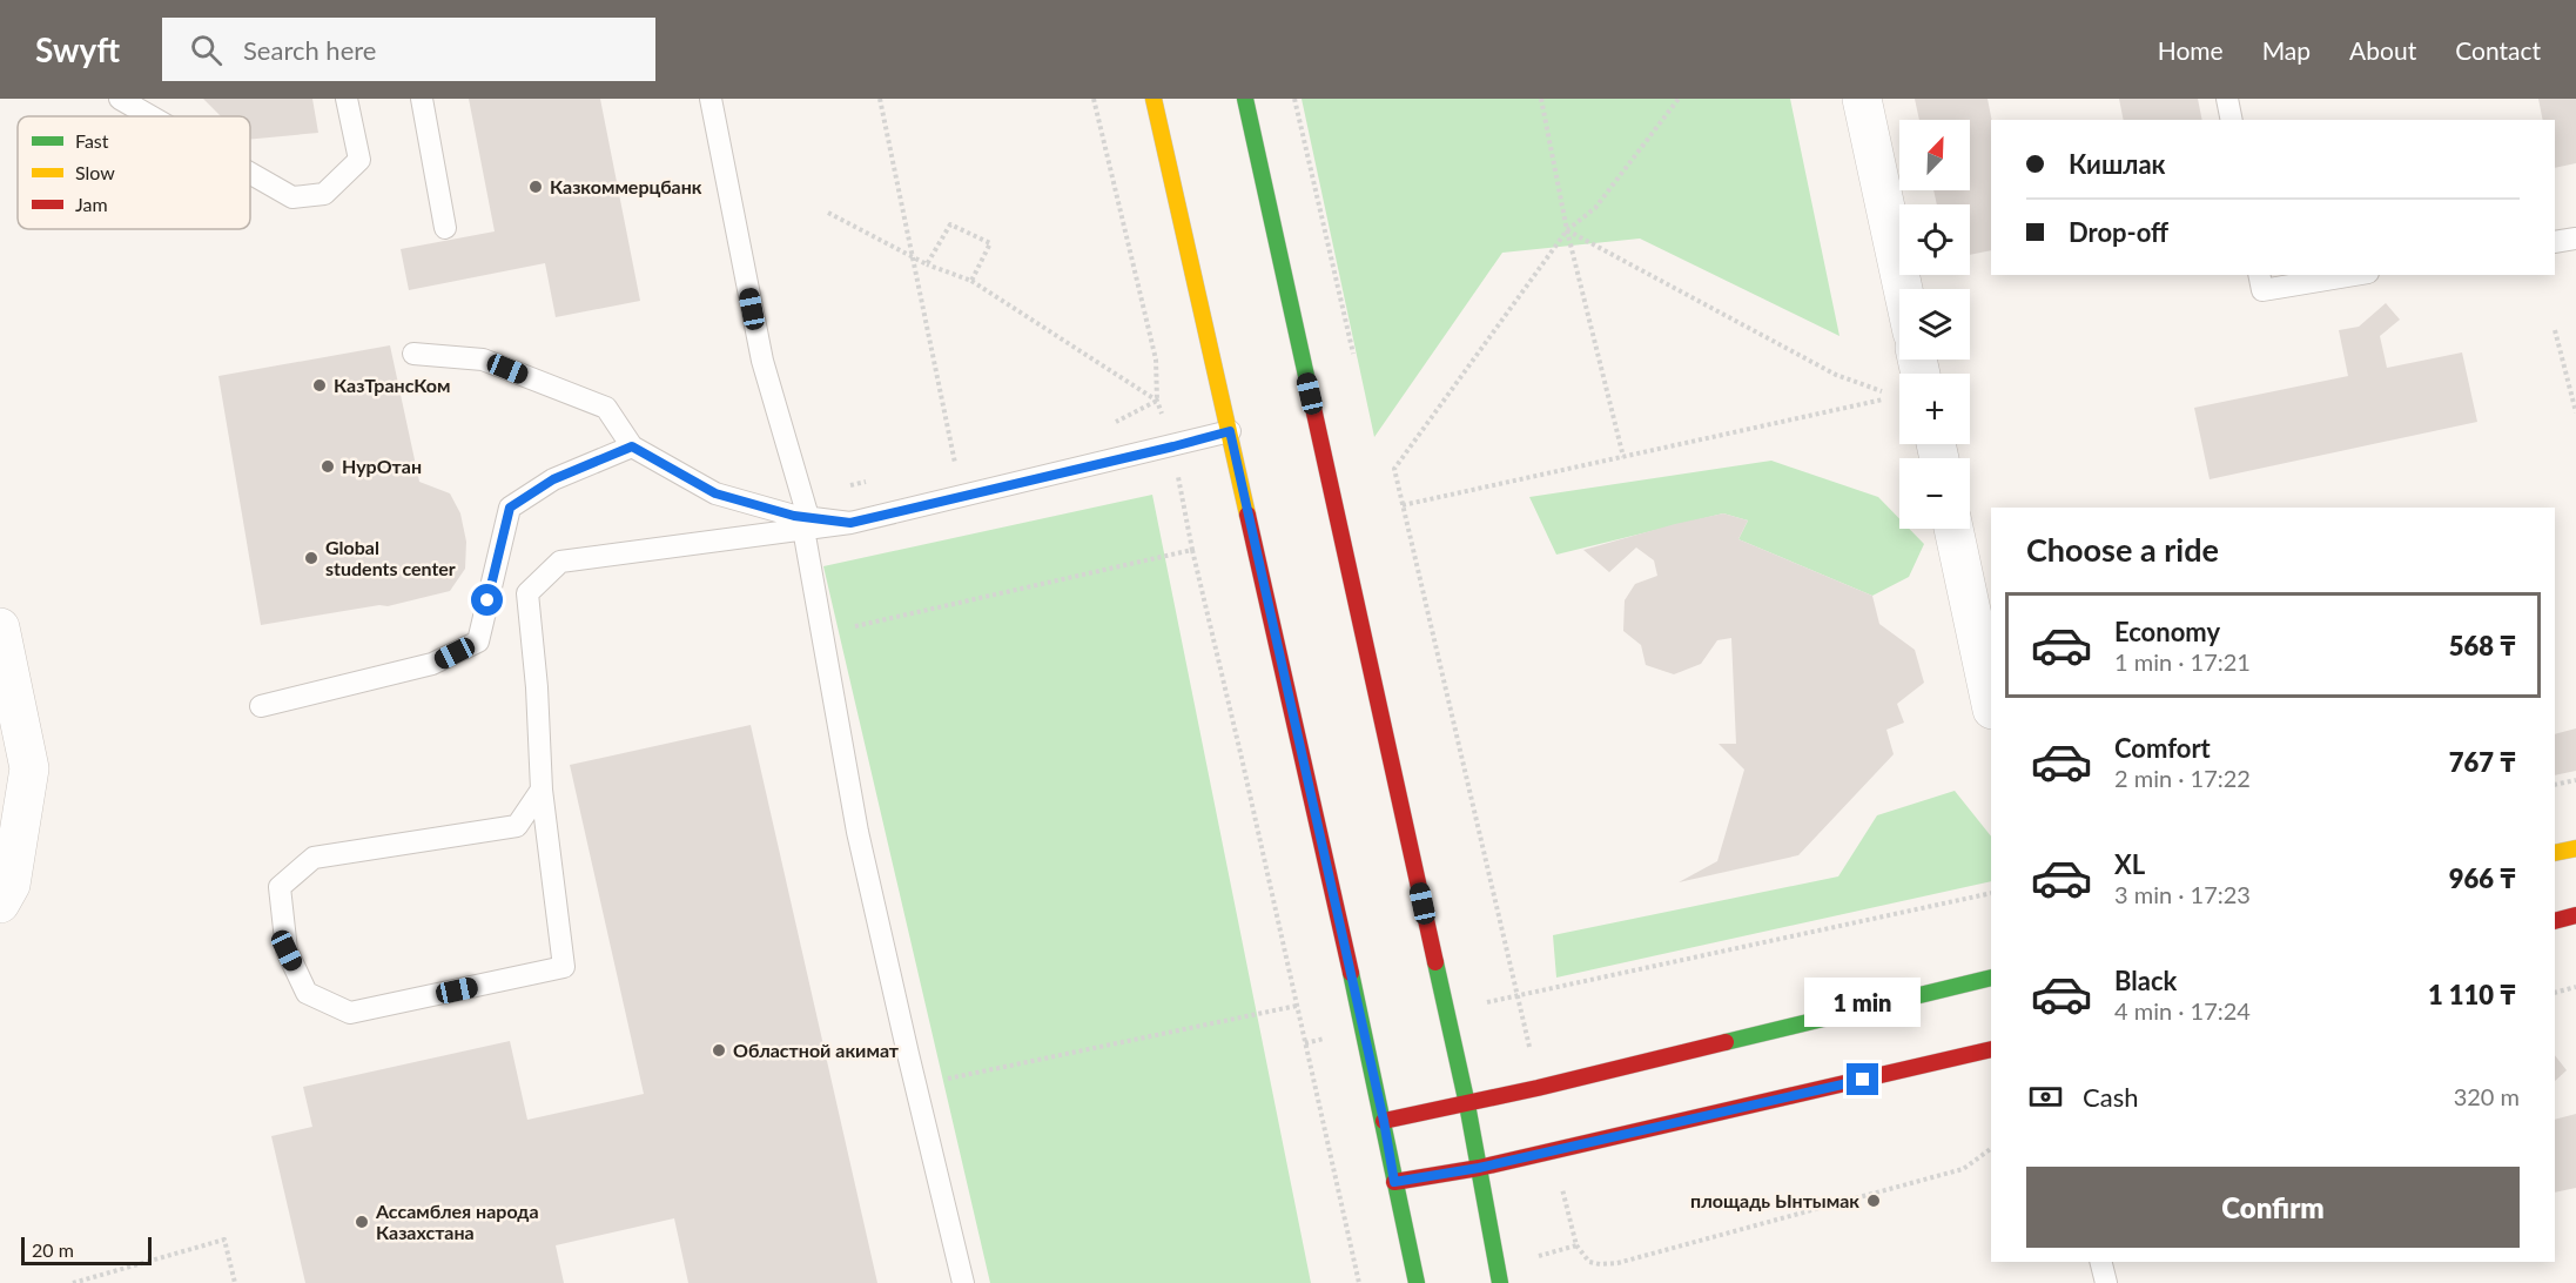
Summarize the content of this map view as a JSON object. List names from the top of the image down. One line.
{"places":["Казкоммерцбанк","КазТрансКом","НурОтан","Global students center","Областной акимат","площадь Ынтымак","Ассамблея народа Казахстана"],"legend":["Fast","Slow","Jam"],"scale_bar":"20 m","north":"top right","page":{"header":"Swyft","search":"Search here","nav":["Home","Map","About","Contact"],"map_buttons":["+","−"],"banner":["Кишлак","Drop-off"],"heading":"Choose a ride","list":[{"name":"Economy","note":"1 min · 17:21","value":"568 ₸"},{"name":"Comfort","note":"2 min · 17:22","value":"767 ₸"},{"name":"XL","note":"3 min · 17:23","value":"966 ₸"},{"name":"Black","note":"4 min · 17:24","value":"1 110 ₸"}],"bubble":"1 min","pay":["Cash","320 m"],"buttons":"Confirm","scale":"20 m"}}
